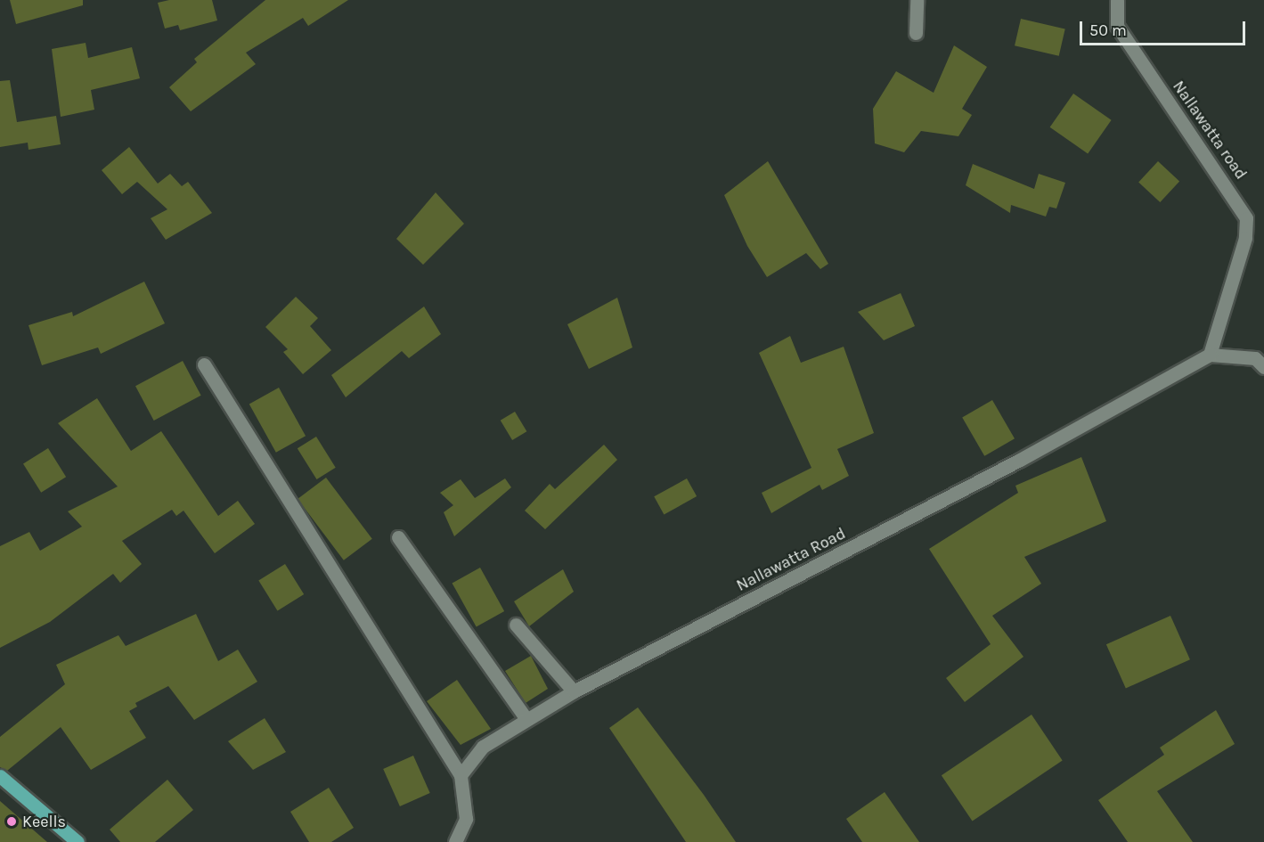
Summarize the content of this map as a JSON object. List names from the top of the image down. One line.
{"streets":{"street":["Nallawatta road","Nallawatta Road"]},"crossings":[["Nallawatta road","Nallawatta Road"]],"places":["Keells"],"scale_bar":"50 m"}
